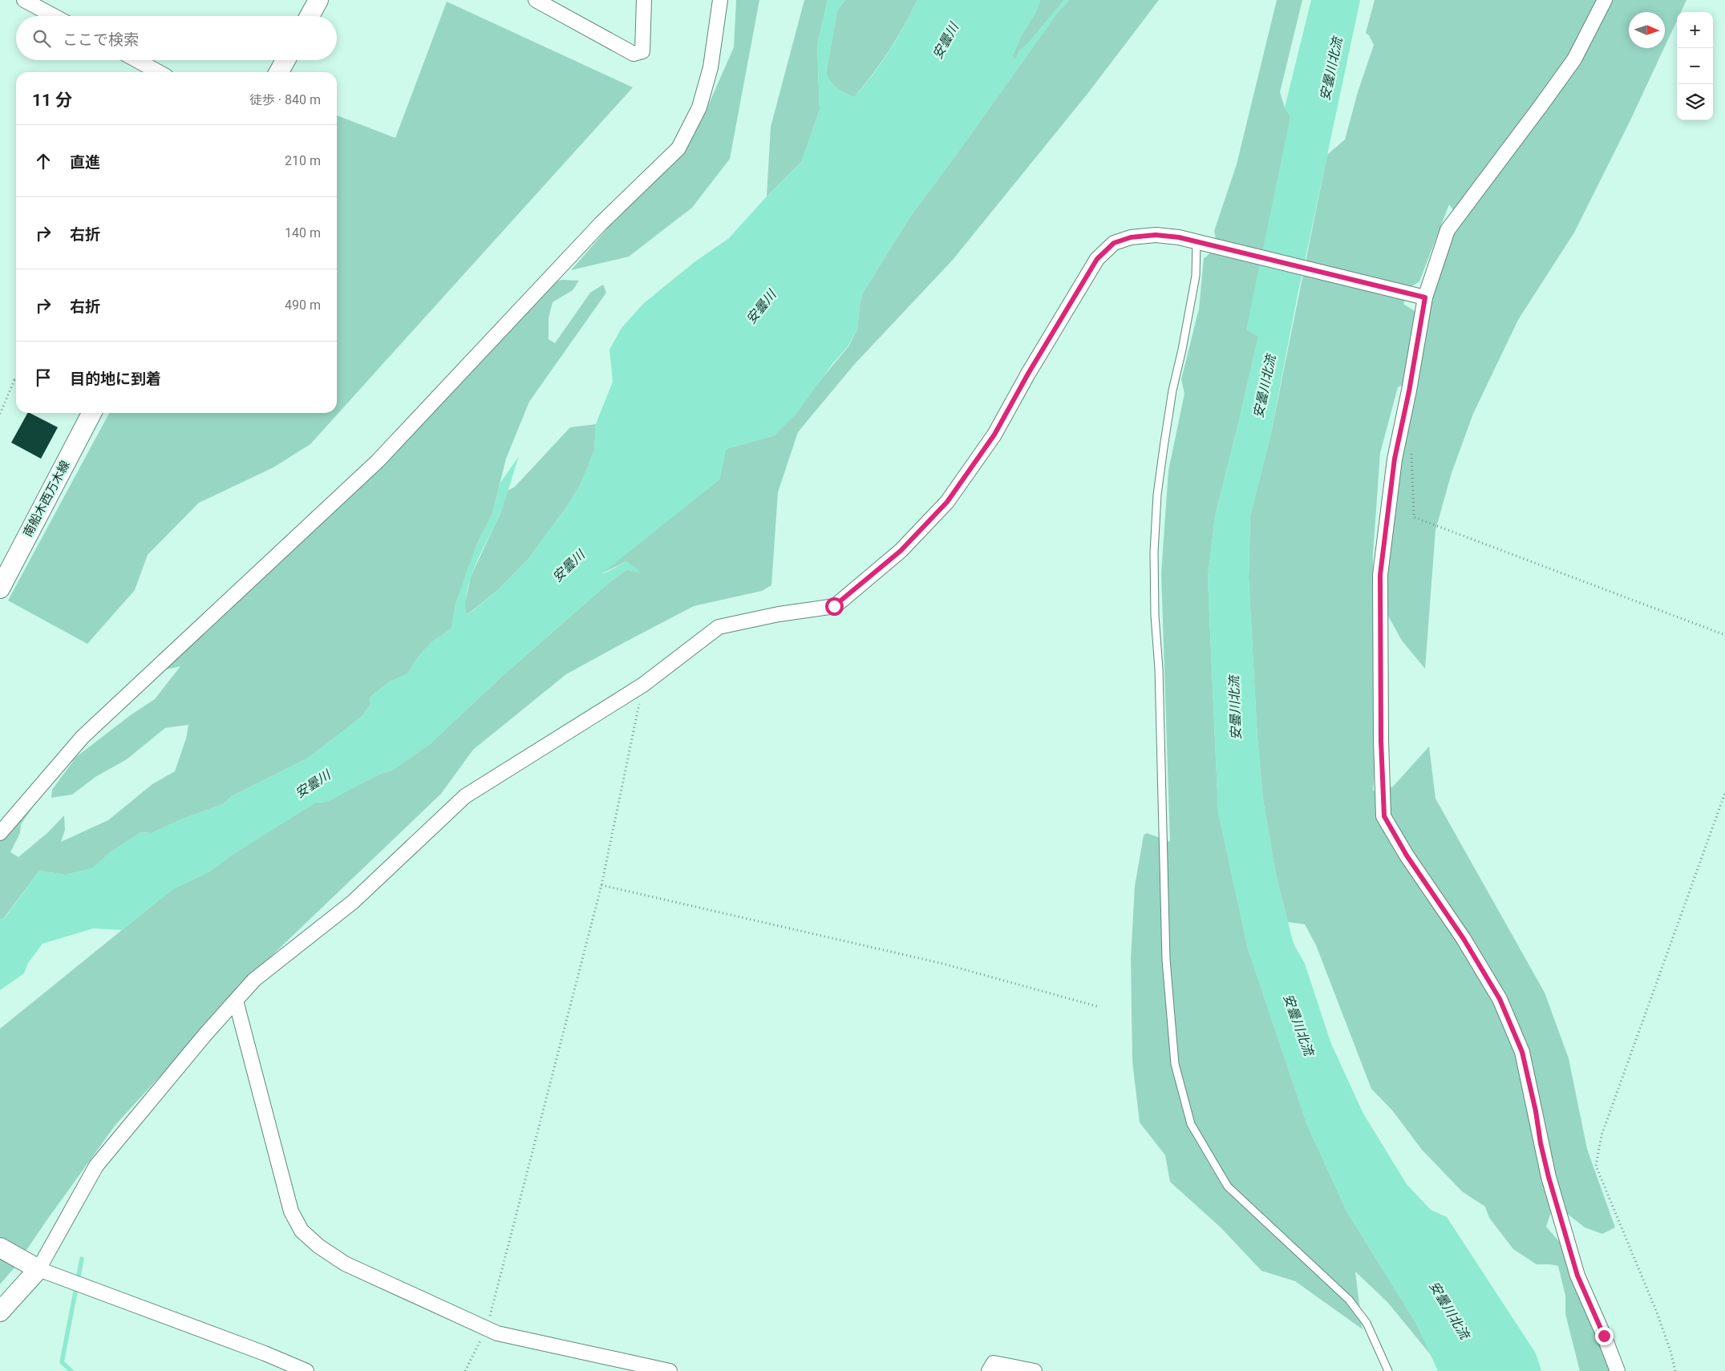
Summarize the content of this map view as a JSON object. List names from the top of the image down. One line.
{"streets":{"main road":["南船木西万木線"]},"water":["安曇川","安曇川北流"],"north":"right","page":{"map_buttons":["+","−"],"search":"ここで検索","heading":["11 分","徒歩 · 840 m"],"list":[["直進","210 m"],["右折","140 m"],["右折","490 m"],"目的地に到着"]}}
